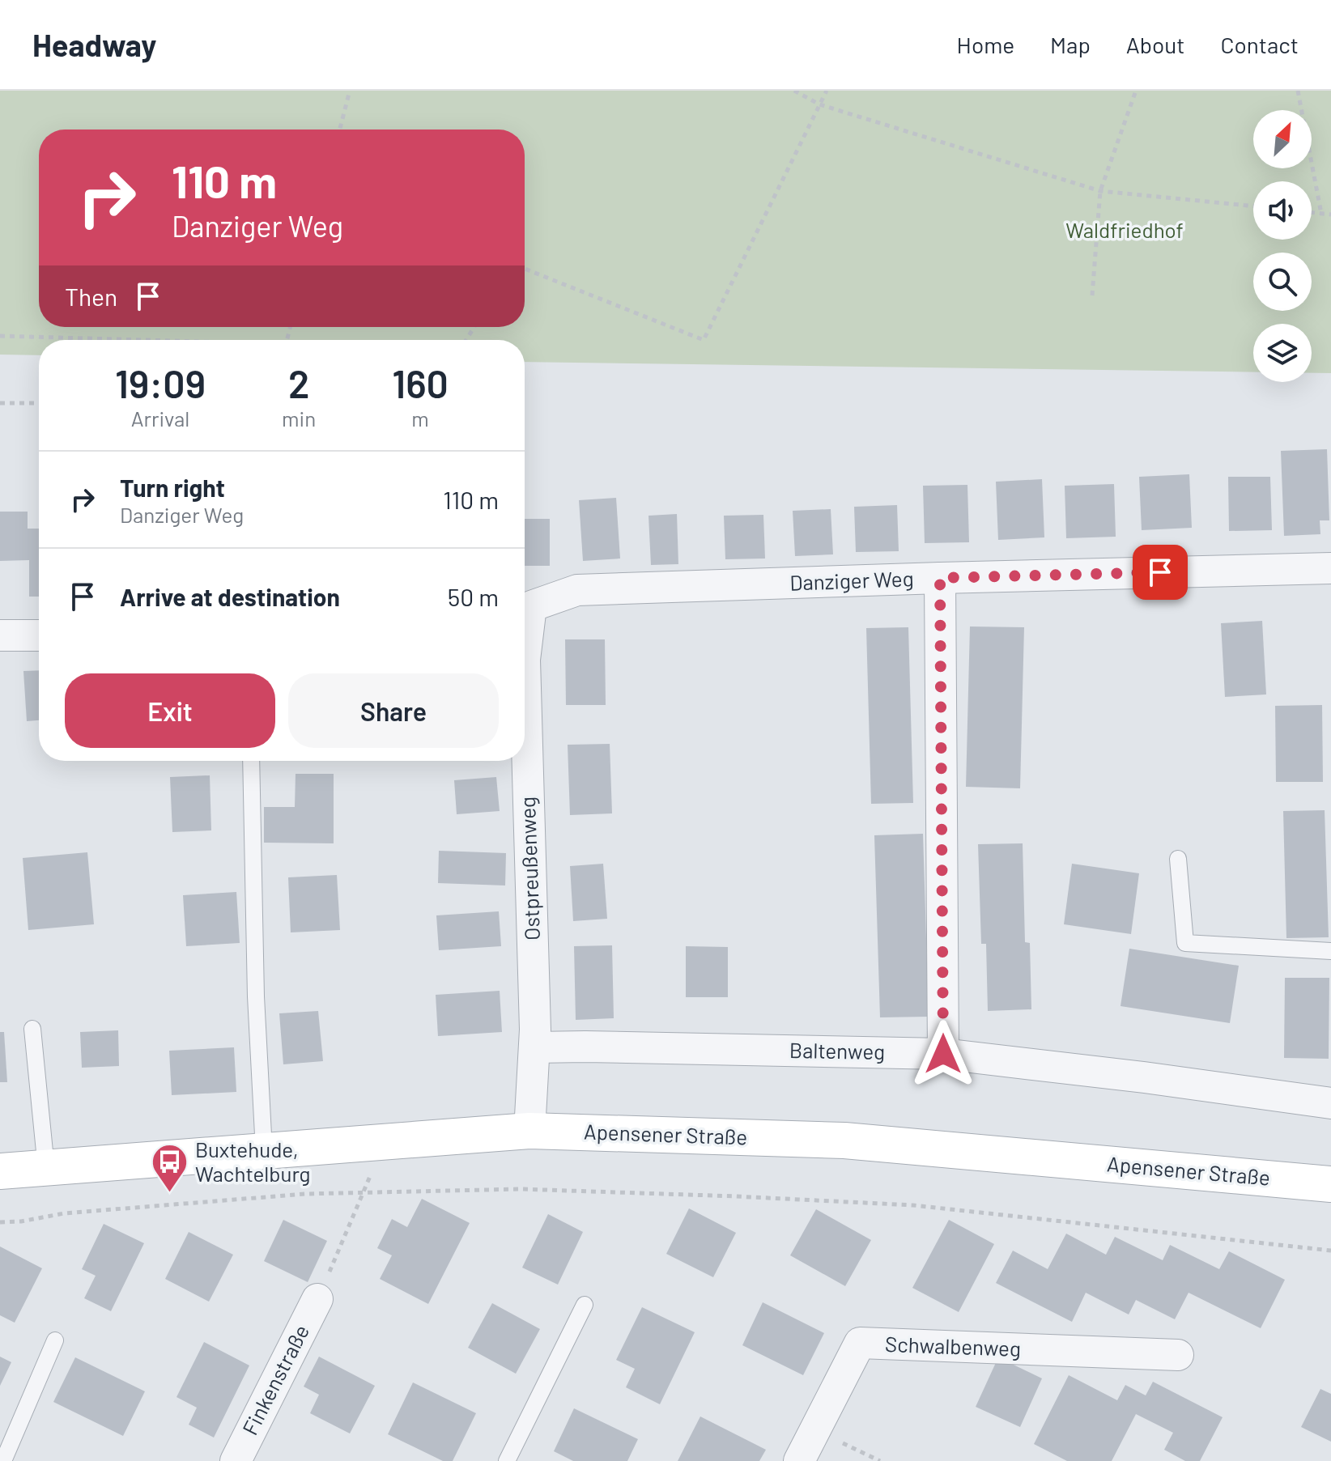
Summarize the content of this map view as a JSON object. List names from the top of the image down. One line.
{"streets":{"main road":["Apensener Straße"],"street":["Danziger Weg","Ostpreußenweg","Baltenweg","Schwalbenweg","Finkenstraße"]},"crossings":[["Danziger Weg","Ostpreußenweg"],["Ostpreußenweg","Baltenweg"],["Ostpreußenweg","Apensener Straße"]],"parks":["Waldfriedhof"],"places":{"bus stop":["Buxtehude, Wachtelburg"]},"north":"top right","page":{"header":"Headway","nav":["Home","Map","About","Contact"],"turn":["110 m","Danziger Weg"],"then":"Then","eta":["19:09","Arrival","2","min","160","m"],"list":[{"name":"Turn right","note":"Danziger Weg","value":"110 m"},{"name":"Arrive at destination","value":"50 m"}],"buttons":["Exit","Share"]}}
